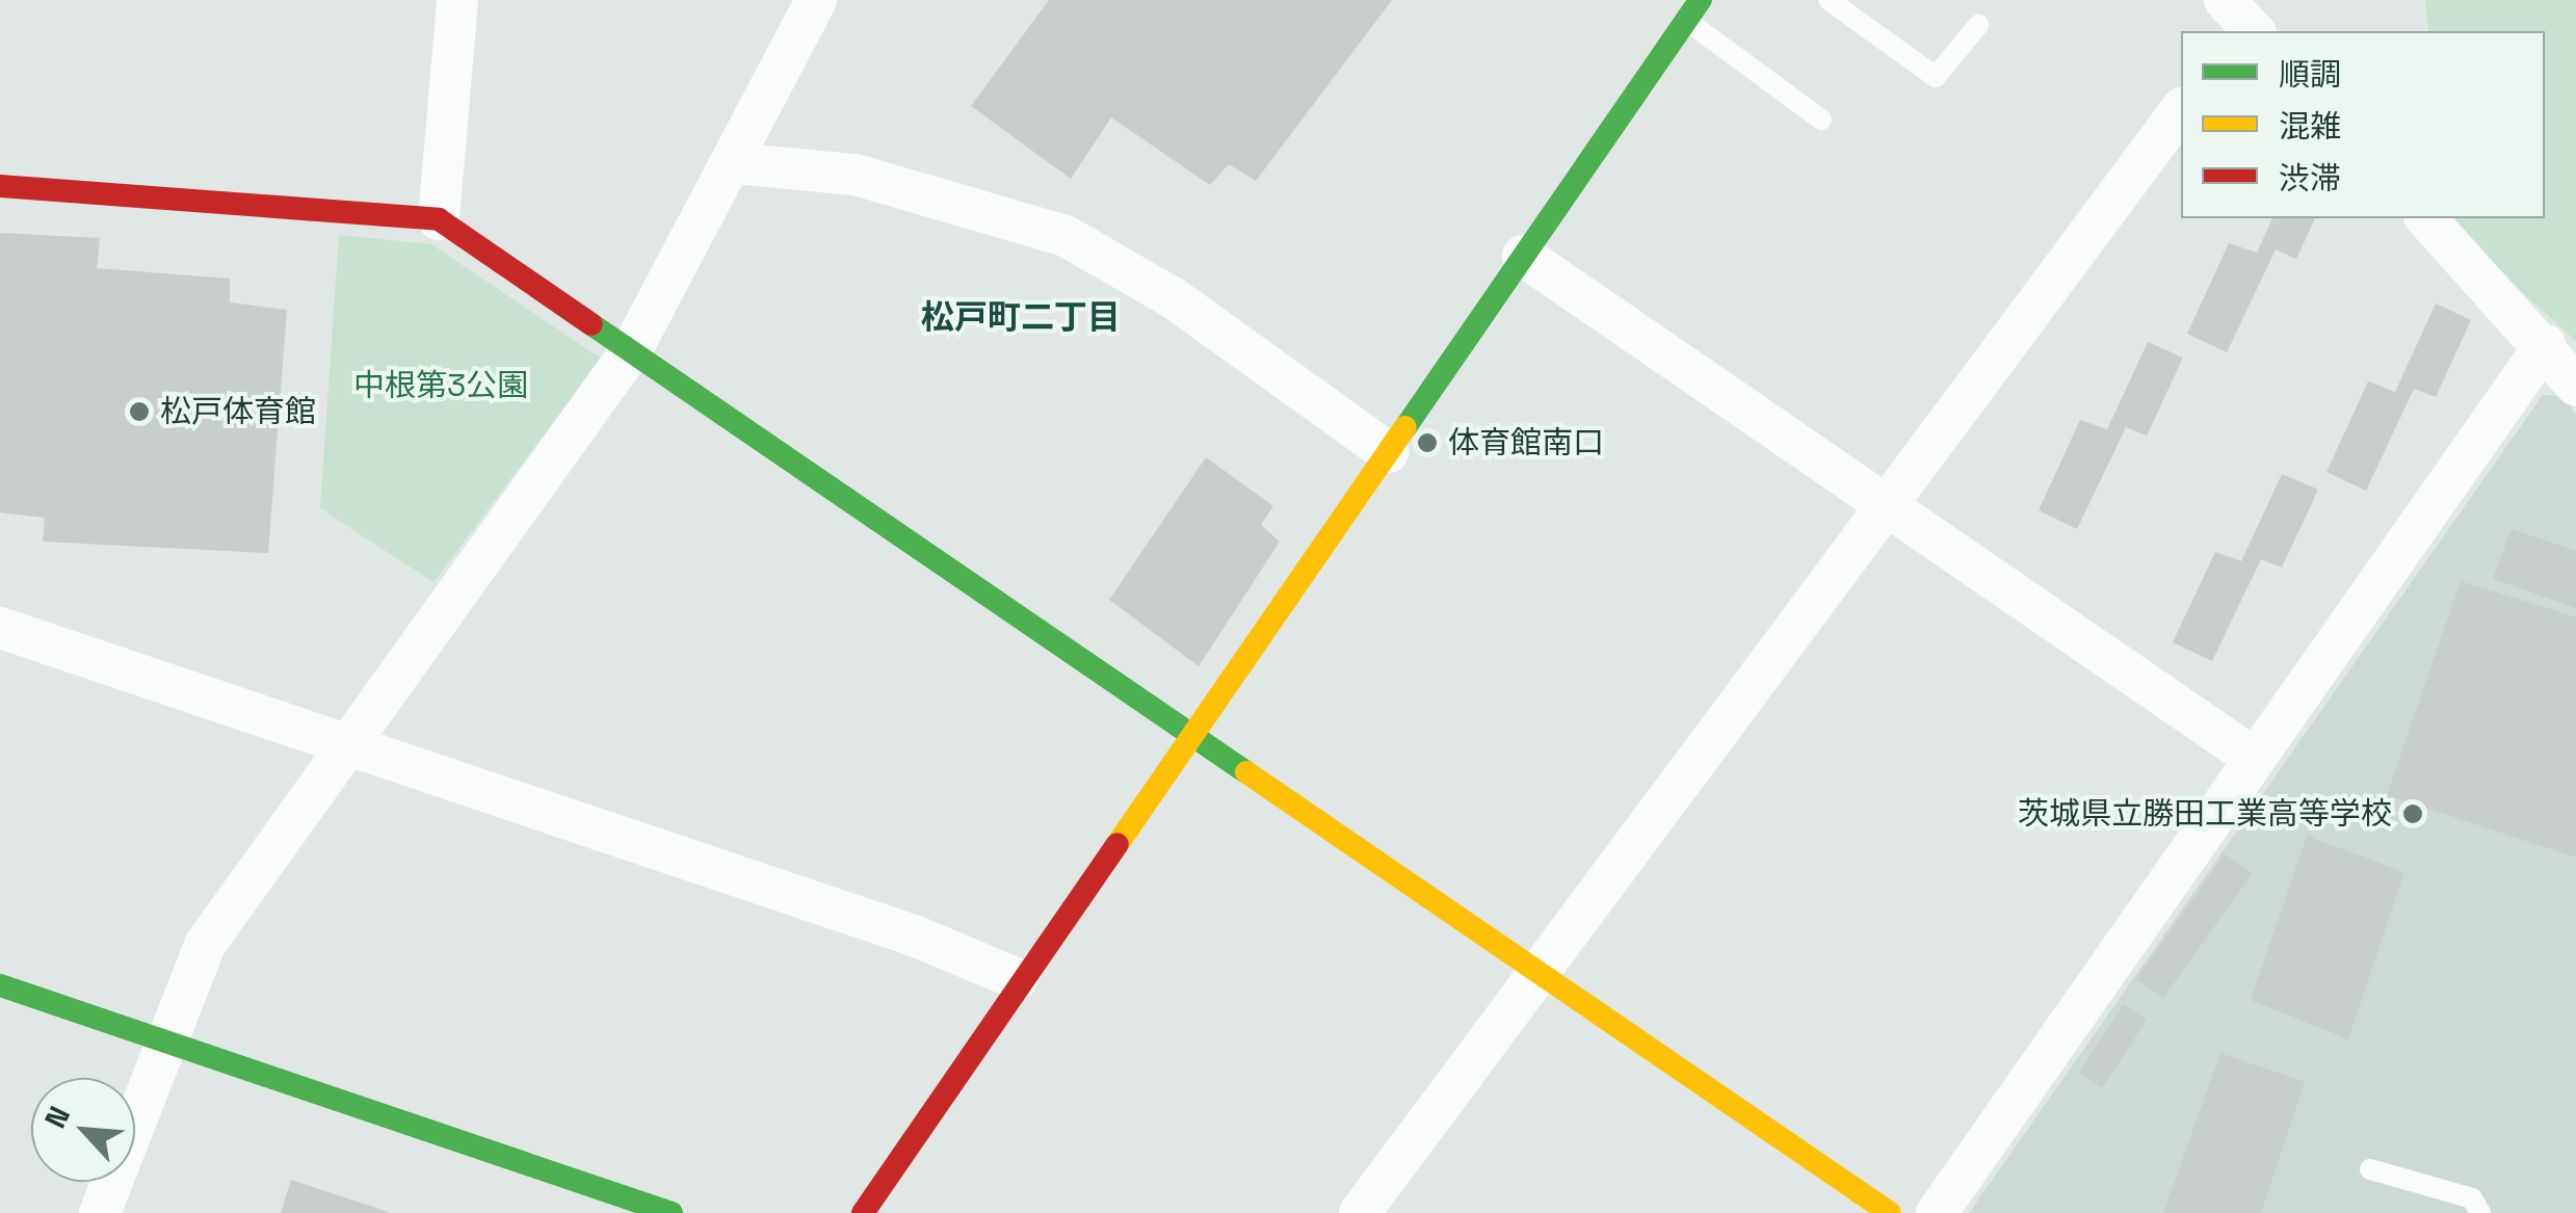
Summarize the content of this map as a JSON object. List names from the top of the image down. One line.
{"districts":["松戸町二丁目"],"parks":["中根第3公園"],"places":["松戸体育館","体育館南口","茨城県立勝田工業高等学校"],"legend":["順調","混雑","渋滞"],"north":"top left"}
